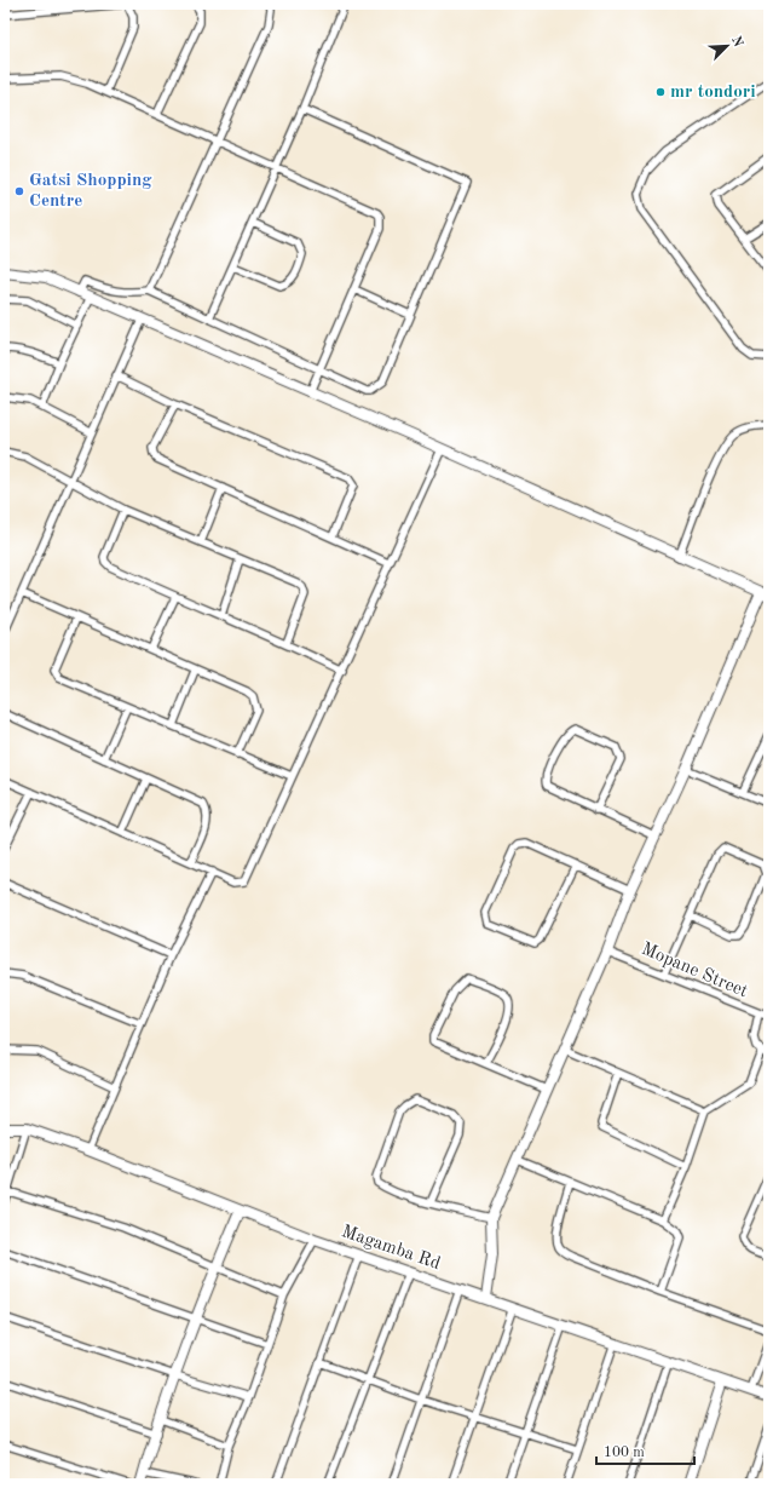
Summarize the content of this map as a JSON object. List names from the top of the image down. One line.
{"streets":{"street":["Mopane Street","Magamba Rd"]},"places":["mr tondori","Gatsi Shopping Centre"],"scale_bar":"100 m","north":"top right"}
